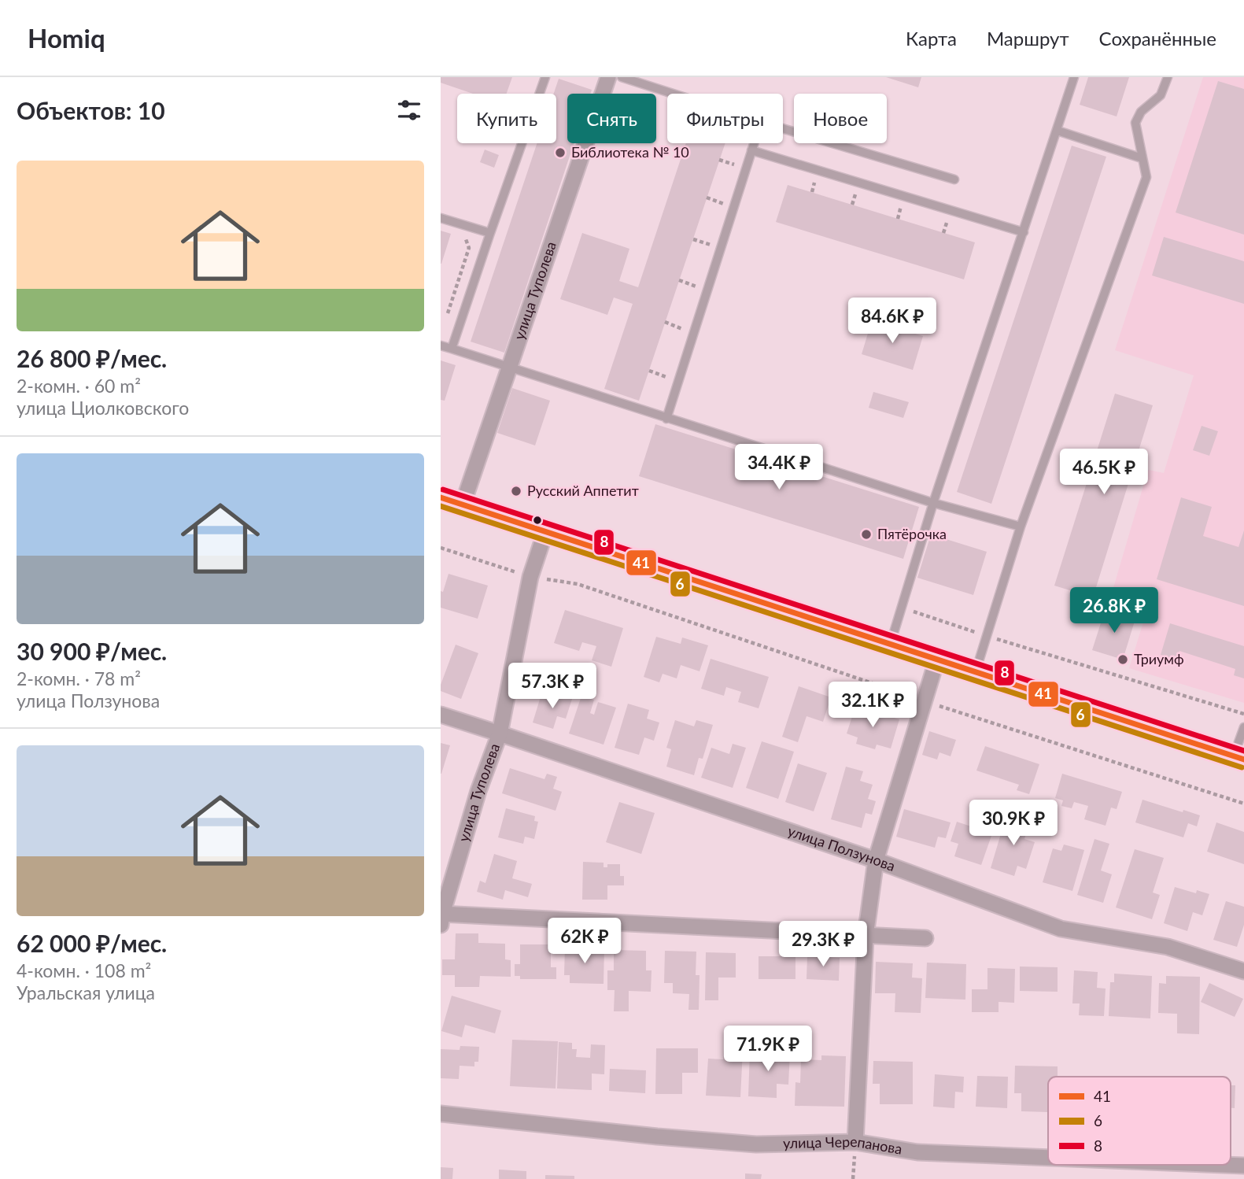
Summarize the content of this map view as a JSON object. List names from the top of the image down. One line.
{"streets":{"street":["улица Туполева","улица Ползунова","улица Черепанова"]},"crossings":[["улица Туполева","улица Ползунова"]],"places":["Библиотека № 10","Русский Аппетит","Пятёрочка","Триумф"],"lines":["transit line 8","transit line 41","transit line 6"],"legend":["41","6","8"],"page":{"header":"Homiq","nav":["Карта","Маршрут","Сохранённые"],"heading":"Объектов: 10","chip":["Купить","Снять","Фильтры","Новое"],"list":[{"name":"26 800 ₽/мес.","note":"2-комн. · 60 m² · улица Циолковского"},{"name":"30 900 ₽/мес.","note":"2-комн. · 78 m² · улица Ползунова"},{"name":"62 000 ₽/мес.","note":"4-комн. · 108 m² · Уральская улица"}],"price":["84.6K ₽","34.4K ₽","46.5K ₽","26.8K ₽","57.3K ₽","32.1K ₽","30.9K ₽","62K ₽","29.3K ₽","71.9K ₽"]}}
